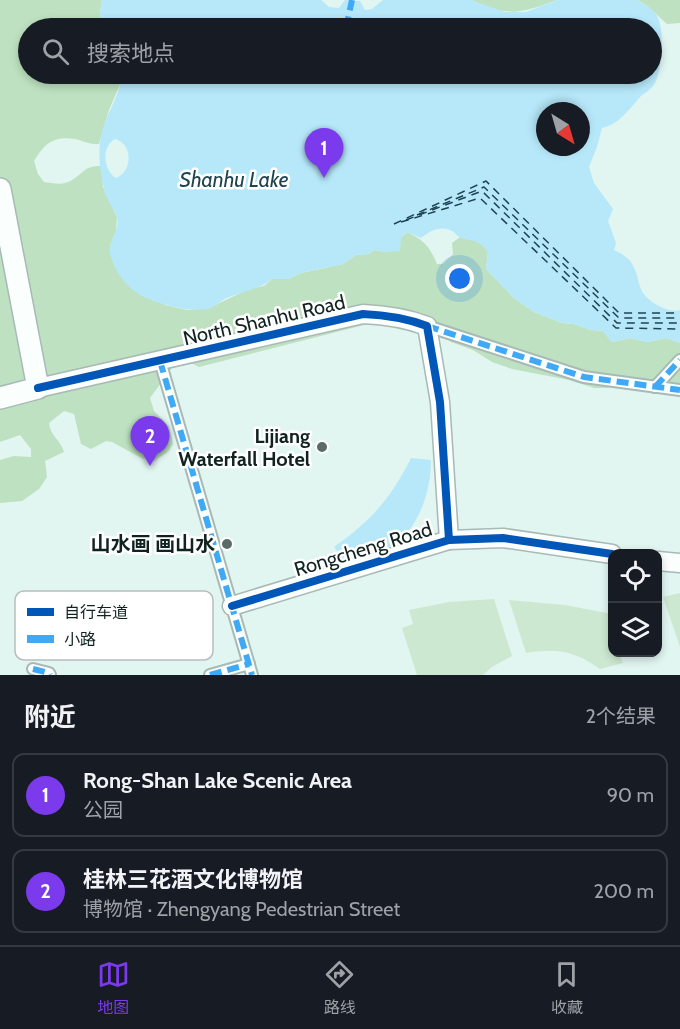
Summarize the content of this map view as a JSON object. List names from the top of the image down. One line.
{"streets":{"street":["North Shanhu Road","Rongcheng Road"]},"water":["Shanhu Lake"],"places":["Lijiang Waterfall Hotel","山水画 画山水"],"legend":["自行车道","小路"],"north":"bottom right","page":{"search":"搜索地点","pins":["1","2"],"heading":["附近","2个结果"],"list":[{"mark":"1","name":"Rong-Shan Lake Scenic Area","note":"公园","value":"90 m"},{"mark":"2","name":"桂林三花酒文化博物馆","note":"博物馆 · Zhengyang Pedestrian Street","value":"200 m"}],"nav":["地图","路线","收藏"]}}
